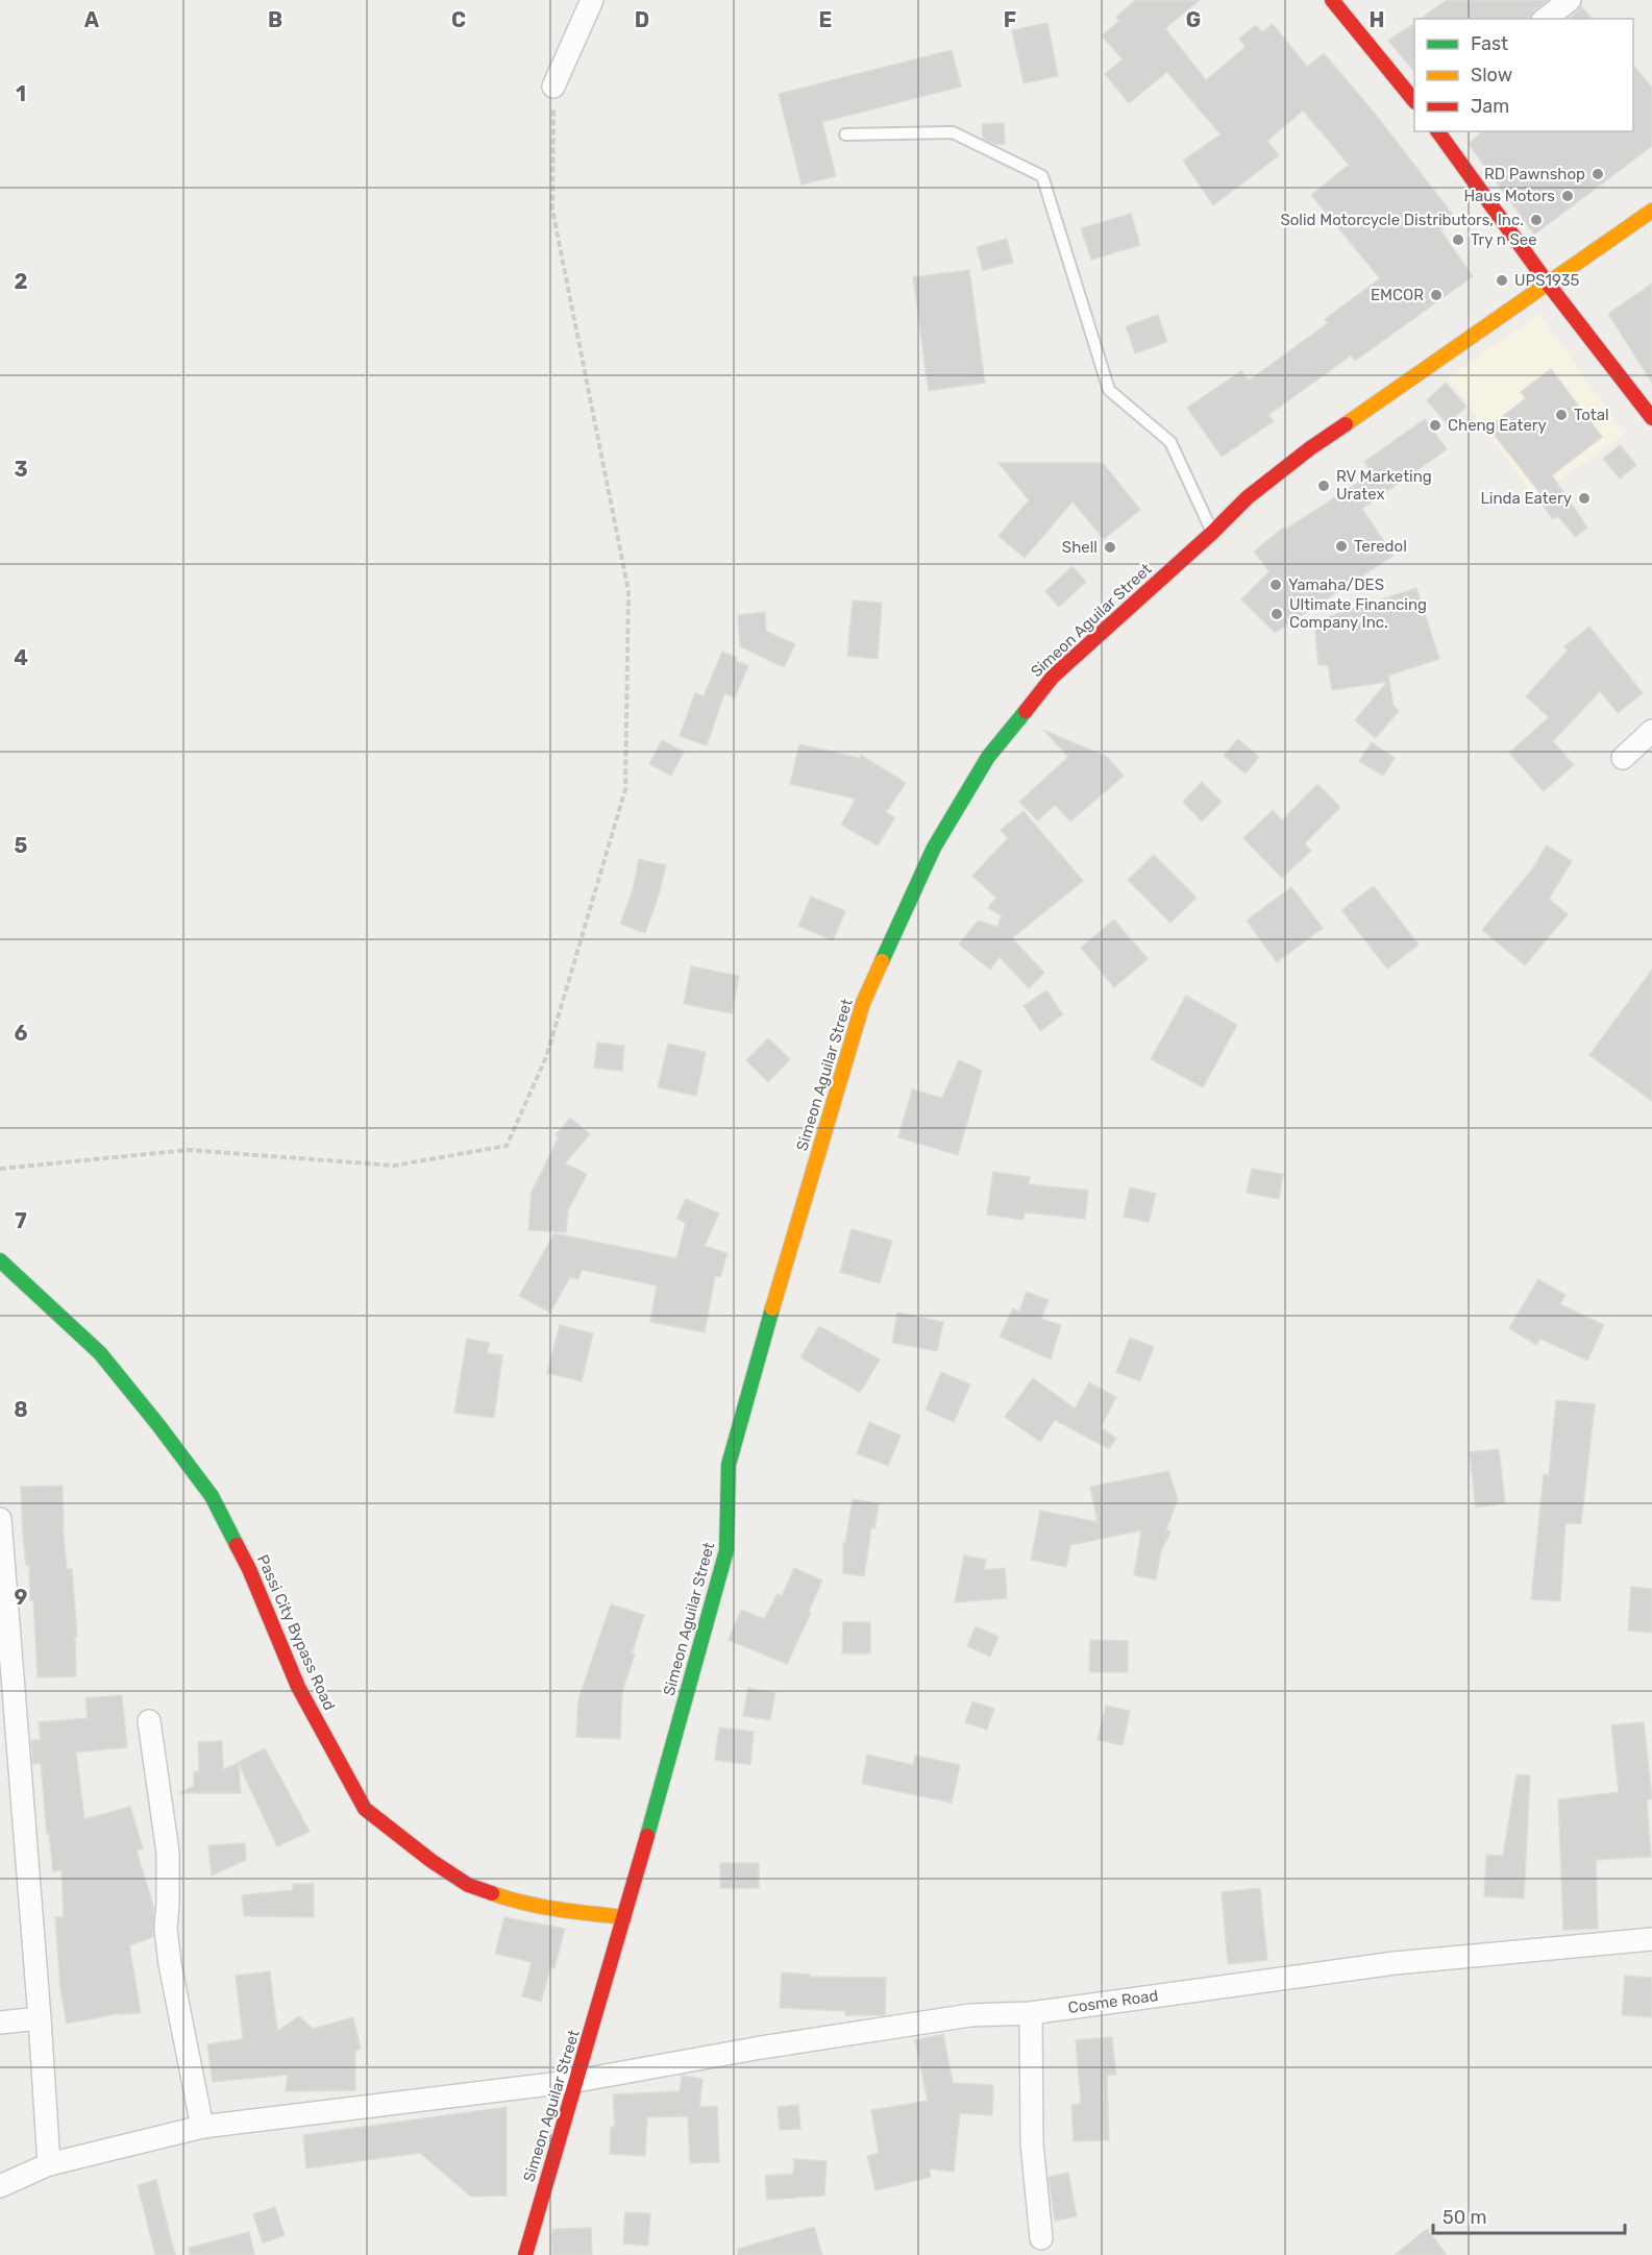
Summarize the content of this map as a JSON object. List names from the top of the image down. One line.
{"streets":{"main road":["Simeon Aguilar Street","Passi City Bypass Road"],"street":["Cosme Road"]},"crossings":[["Simeon Aguilar Street","Passi City Bypass Road"],["Simeon Aguilar Street","Cosme Road"]],"places":["RD Pawnshop","Haus Motors","Solid Motorcycle Distributors, Inc.","Try n See","UPS1935","EMCOR","Total","Cheng Eatery","RV Marketing Uratex","Linda Eatery","Teredol","Shell","Yamaha/DES","Ultimate Financing Company Inc."],"legend":["Fast","Slow","Jam"],"scale_bar":"50 m","grid":{"columns":["A","B","C","D","E","F","G","H"],"rows":["1","2","3","4","5","6","7","8","9"]}}
